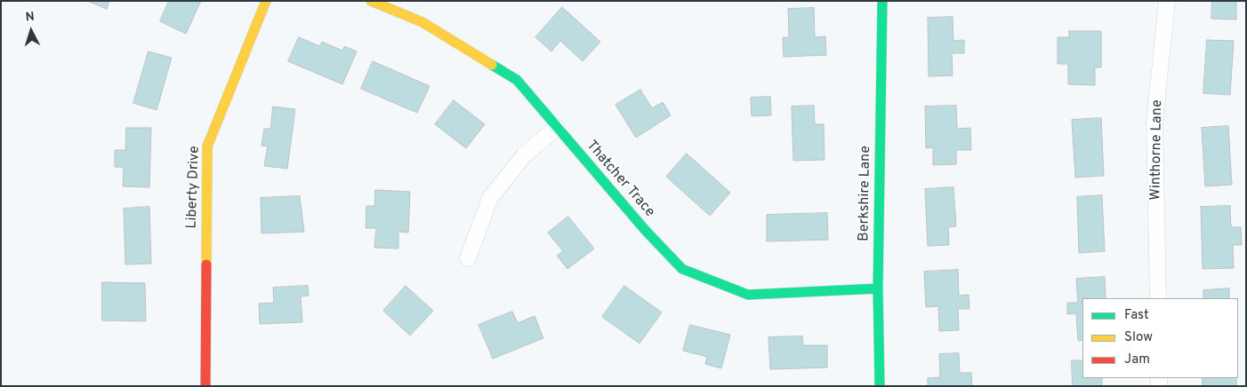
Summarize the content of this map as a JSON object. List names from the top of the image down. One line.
{"streets":{"street":["Winthorne Lane","Thatcher Trace","Liberty Drive","Berkshire Lane"]},"crossings":[["Thatcher Trace","Berkshire Lane"]],"legend":["Fast","Slow","Jam"],"north":"top"}
